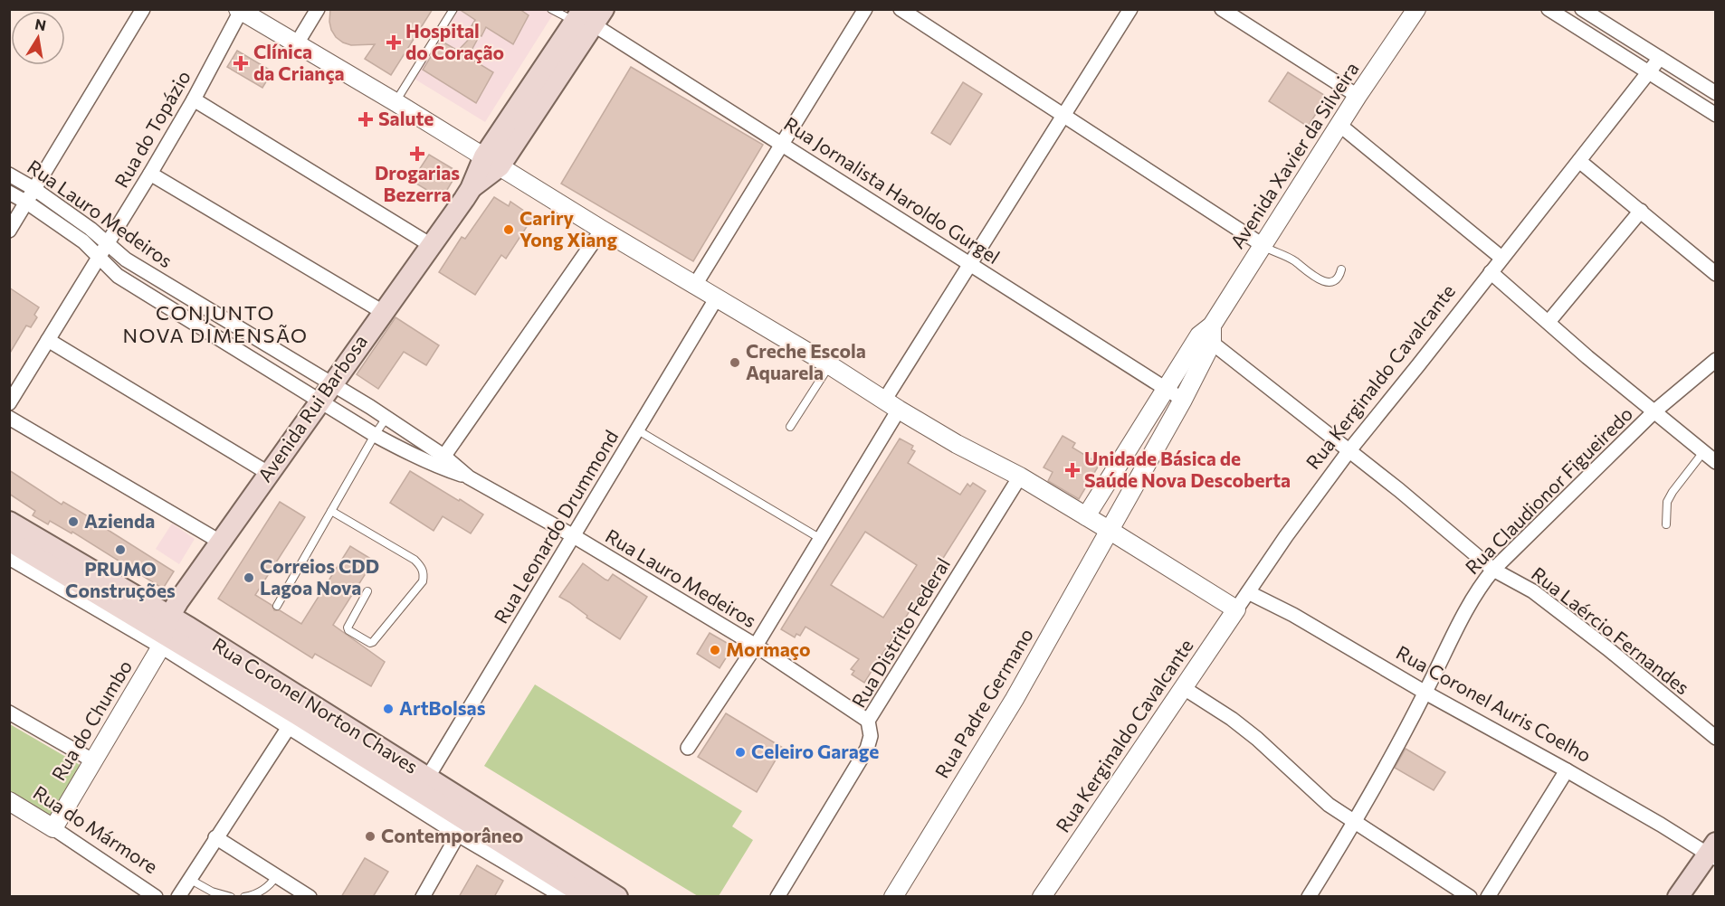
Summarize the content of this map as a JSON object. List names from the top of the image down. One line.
{"streets":{"main road":["Avenida Rui Barbosa","Rua Coronel Norton Chaves"],"street":["Rua do Topázio","Avenida Xavier da Silveira","Rua Jornalista Haroldo Gurgel","Rua Lauro Medeiros","Rua Kerginaldo Cavalcante","Rua Claudionor Figueiredo","Rua Leonardo Drummond","Rua Laércio Fernandes","Rua Distrito Federal","Rua Padre Germano","Rua Coronel Auris Coelho","Rua do Chumbo","Rua do Mármore"]},"crossings":[["Rua do Topázio","Rua Lauro Medeiros"],["Avenida Xavier da Silveira","Rua Jornalista Haroldo Gurgel"],["Avenida Xavier da Silveira","Rua Laércio Fernandes"],["Avenida Xavier da Silveira","Rua Padre Germano"],["Rua Jornalista Haroldo Gurgel","Avenida Rui Barbosa"],["Rua Lauro Medeiros","Avenida Rui Barbosa"],["Rua Lauro Medeiros","Rua Leonardo Drummond"],["Rua Lauro Medeiros","Rua Distrito Federal"],["Rua Kerginaldo Cavalcante","Rua Laércio Fernandes"],["Rua Kerginaldo Cavalcante","Rua Coronel Auris Coelho"],["Avenida Rui Barbosa","Rua Coronel Norton Chaves"],["Avenida Rui Barbosa","Rua do Chumbo"],["Rua Claudionor Figueiredo","Rua Laércio Fernandes"],["Rua Claudionor Figueiredo","Rua Coronel Auris Coelho"],["Rua Leonardo Drummond","Rua Coronel Norton Chaves"],["Rua Coronel Norton Chaves","Rua do Chumbo"],["Rua do Chumbo","Rua do Mármore"]],"districts":["CONJUNTO NOVA DIMENSÃO"],"places":{"health":["Hospital do Coração","Clínica da Criança","Salute","Drogarias Bezerra","Unidade Básica de Saúde Nova Descoberta"],"other":["Cariry Yong Xiang","Creche Escola Aquarela","Azienda","PRUMO Construções","Correios CDD Lagoa Nova","Mormaço","ArtBolsas","Celeiro Garage","Contemporâneo"]},"north":"top"}
